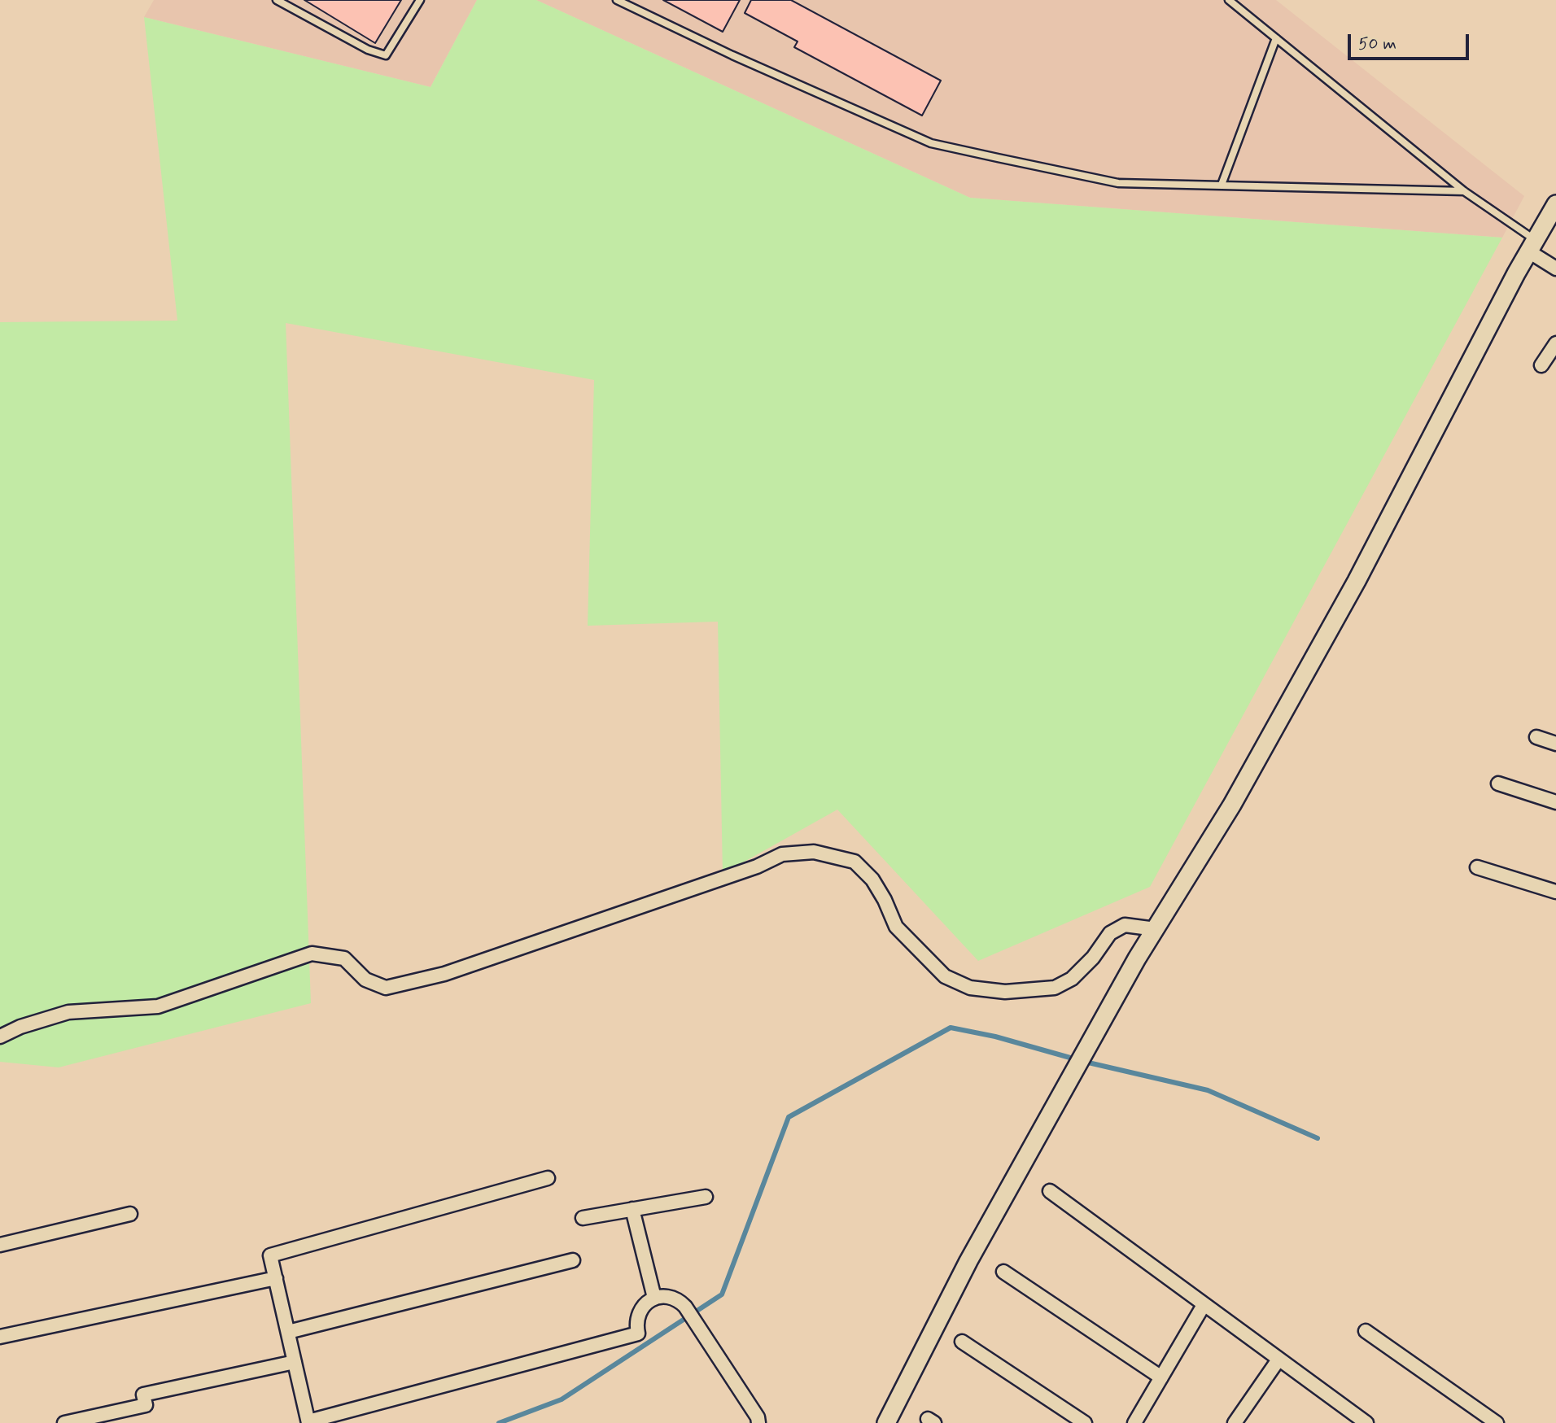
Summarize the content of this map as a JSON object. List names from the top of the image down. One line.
{"scale_bar":"50 m"}
